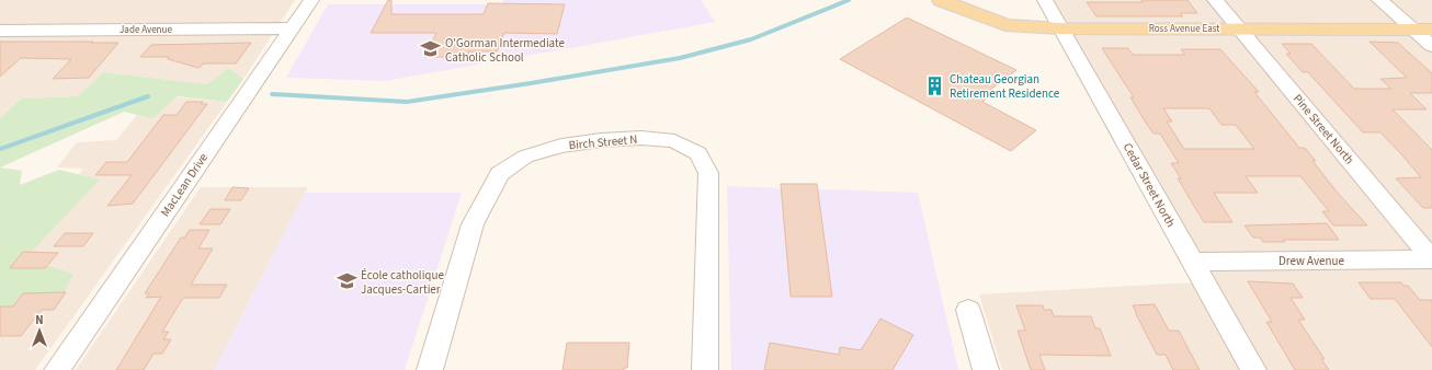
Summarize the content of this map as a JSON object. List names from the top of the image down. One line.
{"streets":{"main road":["Ross Avenue East"],"street":["Jade Avenue","Pine Street North","Birch Street N","MacLean Drive","Cedar Street North","Drew Avenue"]},"crossings":[["Ross Avenue East","Pine Street North"],["Ross Avenue East","Cedar Street North"],["Jade Avenue","MacLean Drive"],["Pine Street North","Drew Avenue"],["Cedar Street North","Drew Avenue"]],"places":{"school or university":["O'Gorman Intermediate Catholic School","École catholique Jacques-Cartier"],"building":["Chateau Georgian Retirement Residence"]},"north":"top"}
